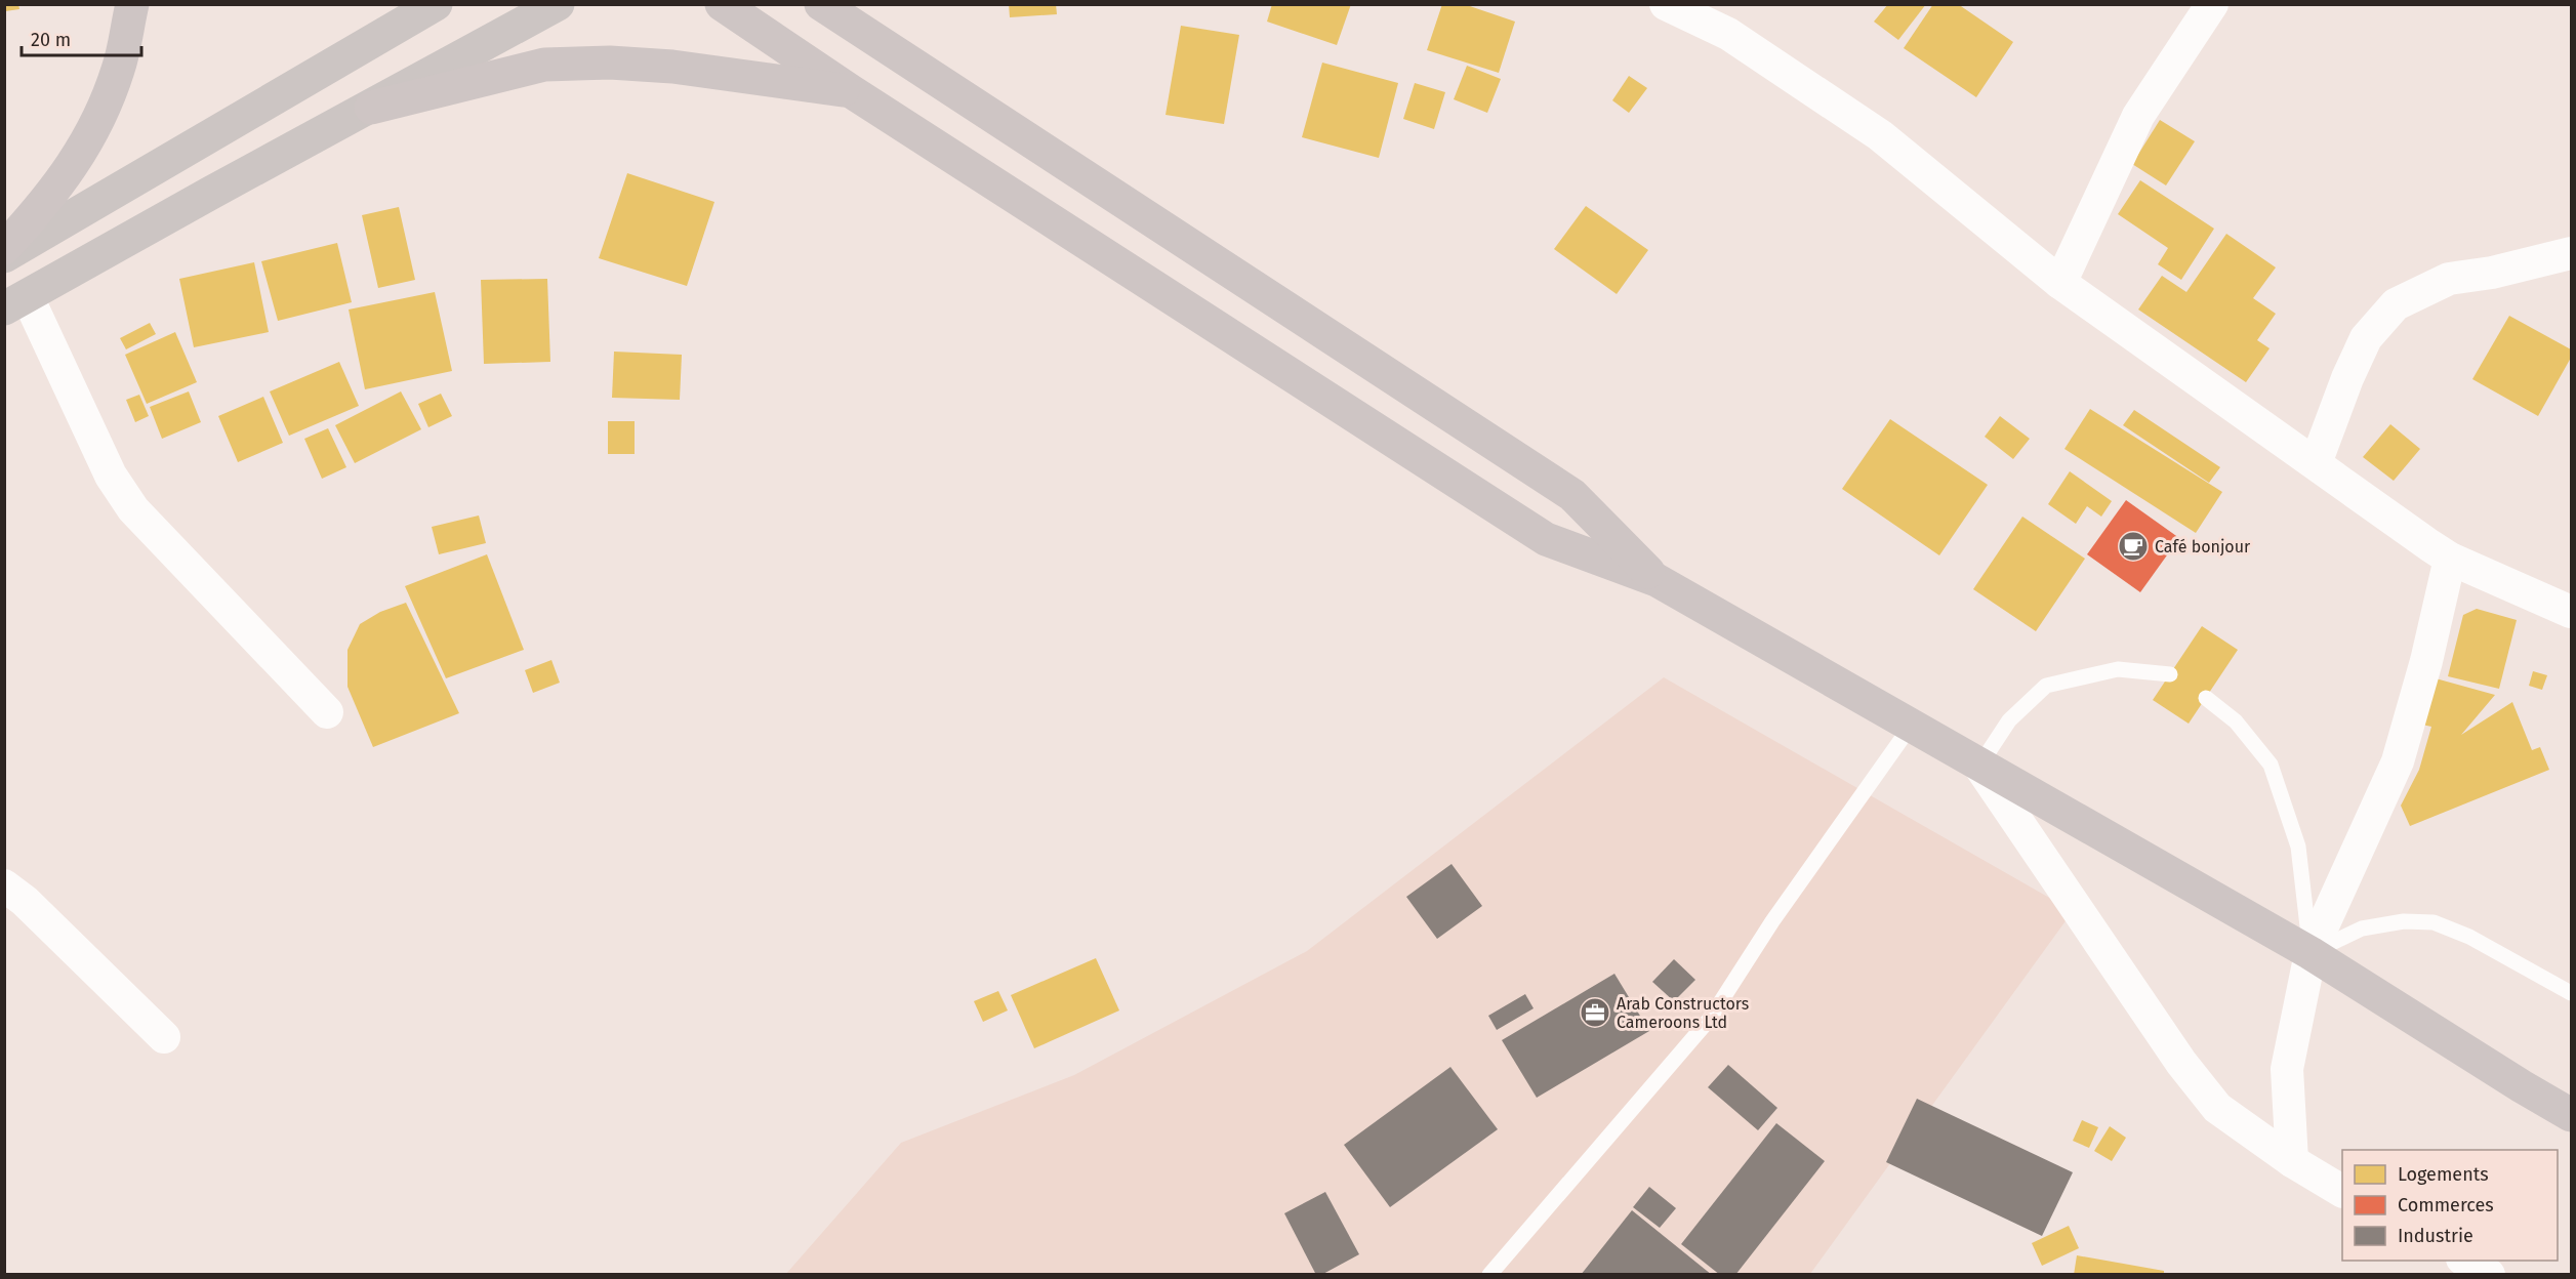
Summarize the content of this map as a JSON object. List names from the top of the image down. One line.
{"places":{"cafe":["Café bonjour"],"office":["Arab Constructors Cameroons Ltd"]},"legend":["Logements","Commerces","Industrie"],"scale_bar":"20 m"}
